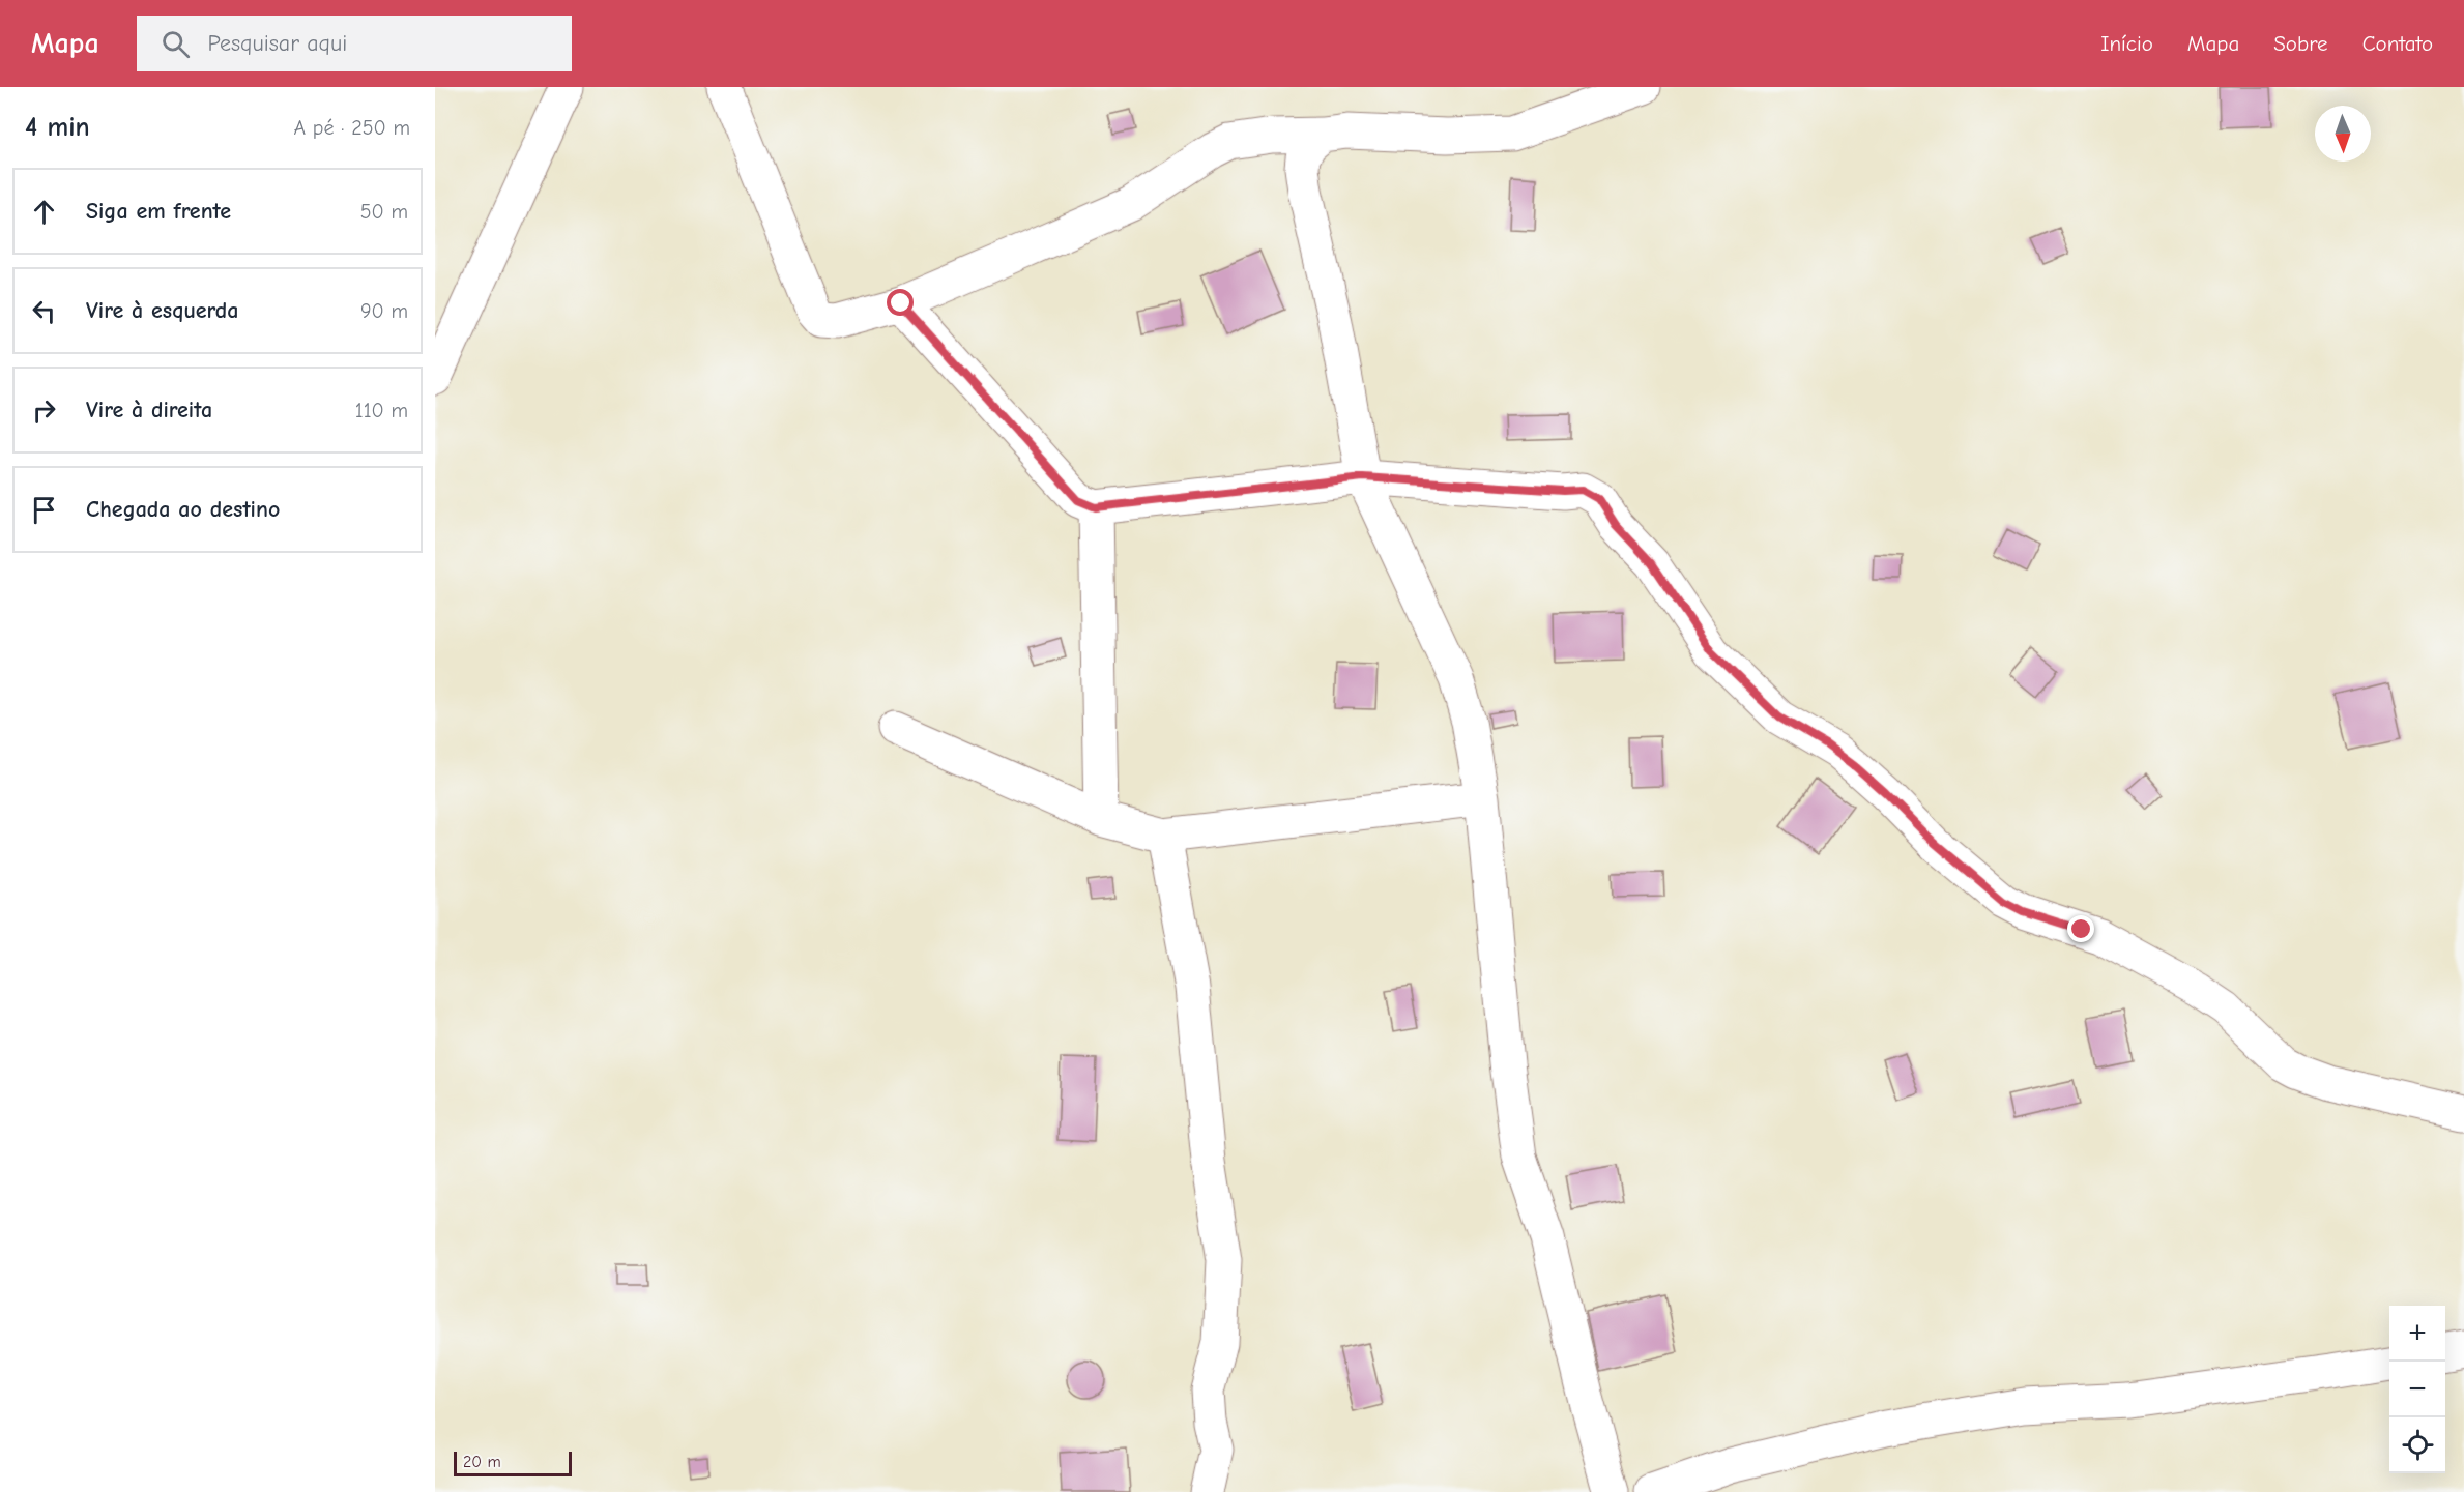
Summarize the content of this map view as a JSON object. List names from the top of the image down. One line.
{"scale_bar":"20 m","north":"bottom","page":{"header":"Mapa","search":"Pesquisar aqui","nav":["Início","Mapa","Sobre","Contato"],"heading":["4 min","A pé · 250 m"],"list":[["Siga em frente","50 m"],["Vire à esquerda","90 m"],["Vire à direita","110 m"],"Chegada ao destino"],"map_buttons":["+","−"],"scale":"20 m"}}
